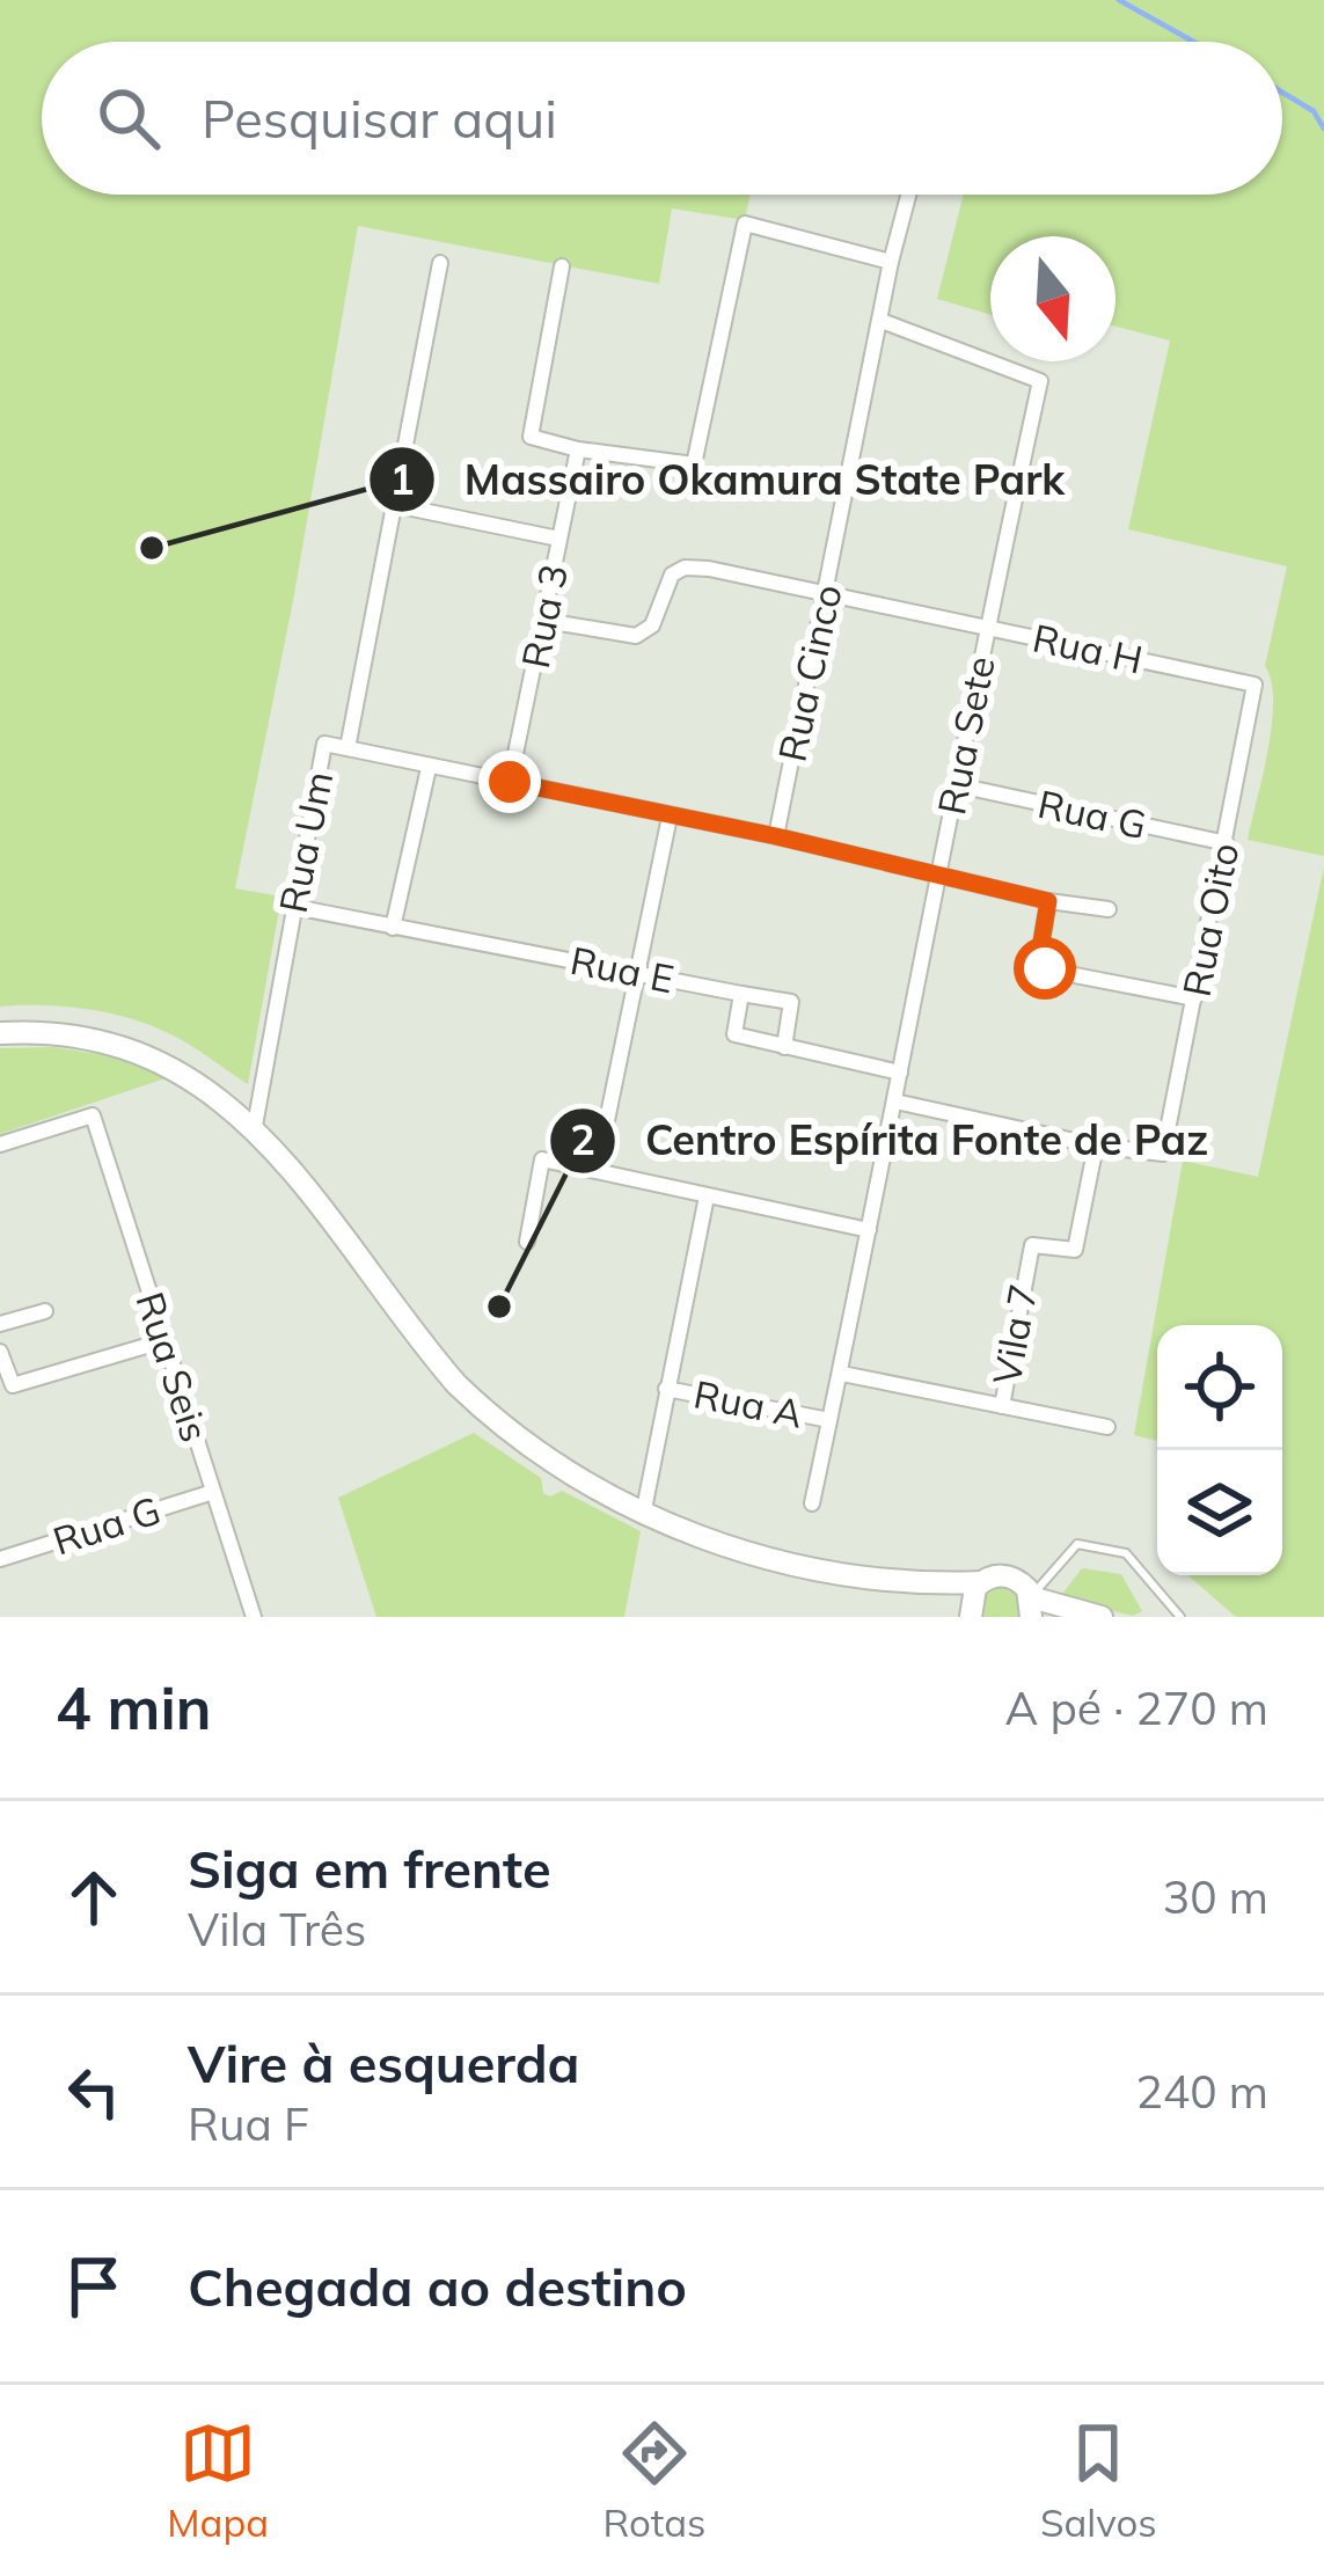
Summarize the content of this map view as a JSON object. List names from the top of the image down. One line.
{"streets":{"street":["Rua 3","Rua H","Rua Cinco","Rua Sete","Rua G","Rua Um","Rua Oito","Rua E","Vila 7","Rua Seis","Rua A"]},"crossings":[["Rua 3","Rua H"],["Rua H","Rua Cinco"],["Rua H","Rua Sete"],["Rua H","Rua Oito"],["Rua Cinco","Rua Sete"],["Rua Sete","Rua G"],["Rua Sete","Rua A"],["Rua G","Rua Oito"],["Rua G","Rua Seis"],["Rua Um","Rua E"],["Rua Oito","Vila 7"]],"places":["Massairo Okamura State Park","Centro Espírita Fonte de Paz"],"north":"bottom","page":{"search":"Pesquisar aqui","heading":["4 min","A pé · 270 m"],"list":[["Siga em frente","Vila Três","30 m"],["Vire à esquerda","Rua F","240 m"],"Chegada ao destino"],"nav":["Mapa","Rotas","Salvos"]}}
